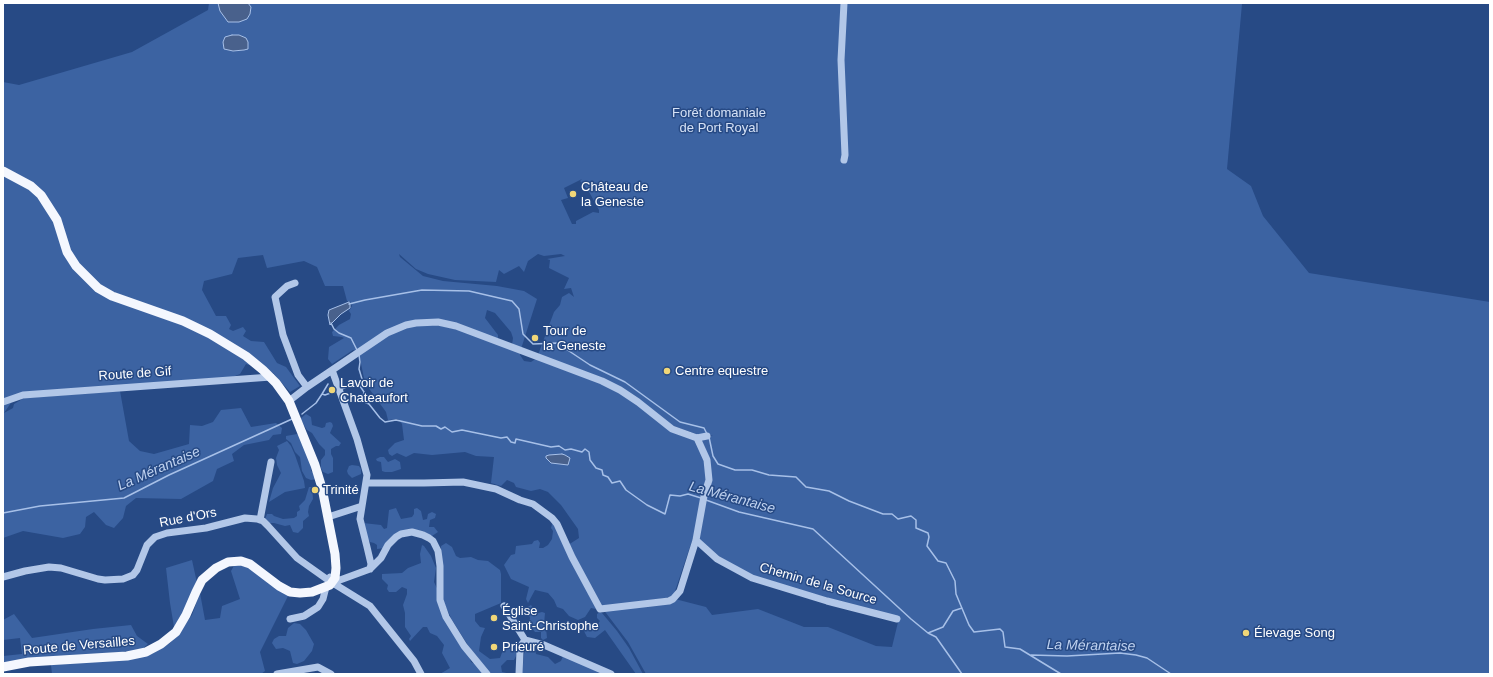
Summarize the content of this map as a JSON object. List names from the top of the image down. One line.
{"streets":{"main road":["Route de Versailles"],"street":["Route de Gif","Rue d'Ors","Chemin de la Source"]},"water":["La Mérantaise"],"parks":["Forêt domaniale de Port Royal"],"places":["Château de la Geneste","Tour de la Geneste","Centre equestre","Lavoir de Chateaufort","Trinité","Église Saint-Christophe","Élevage Song","Prieuré"]}
